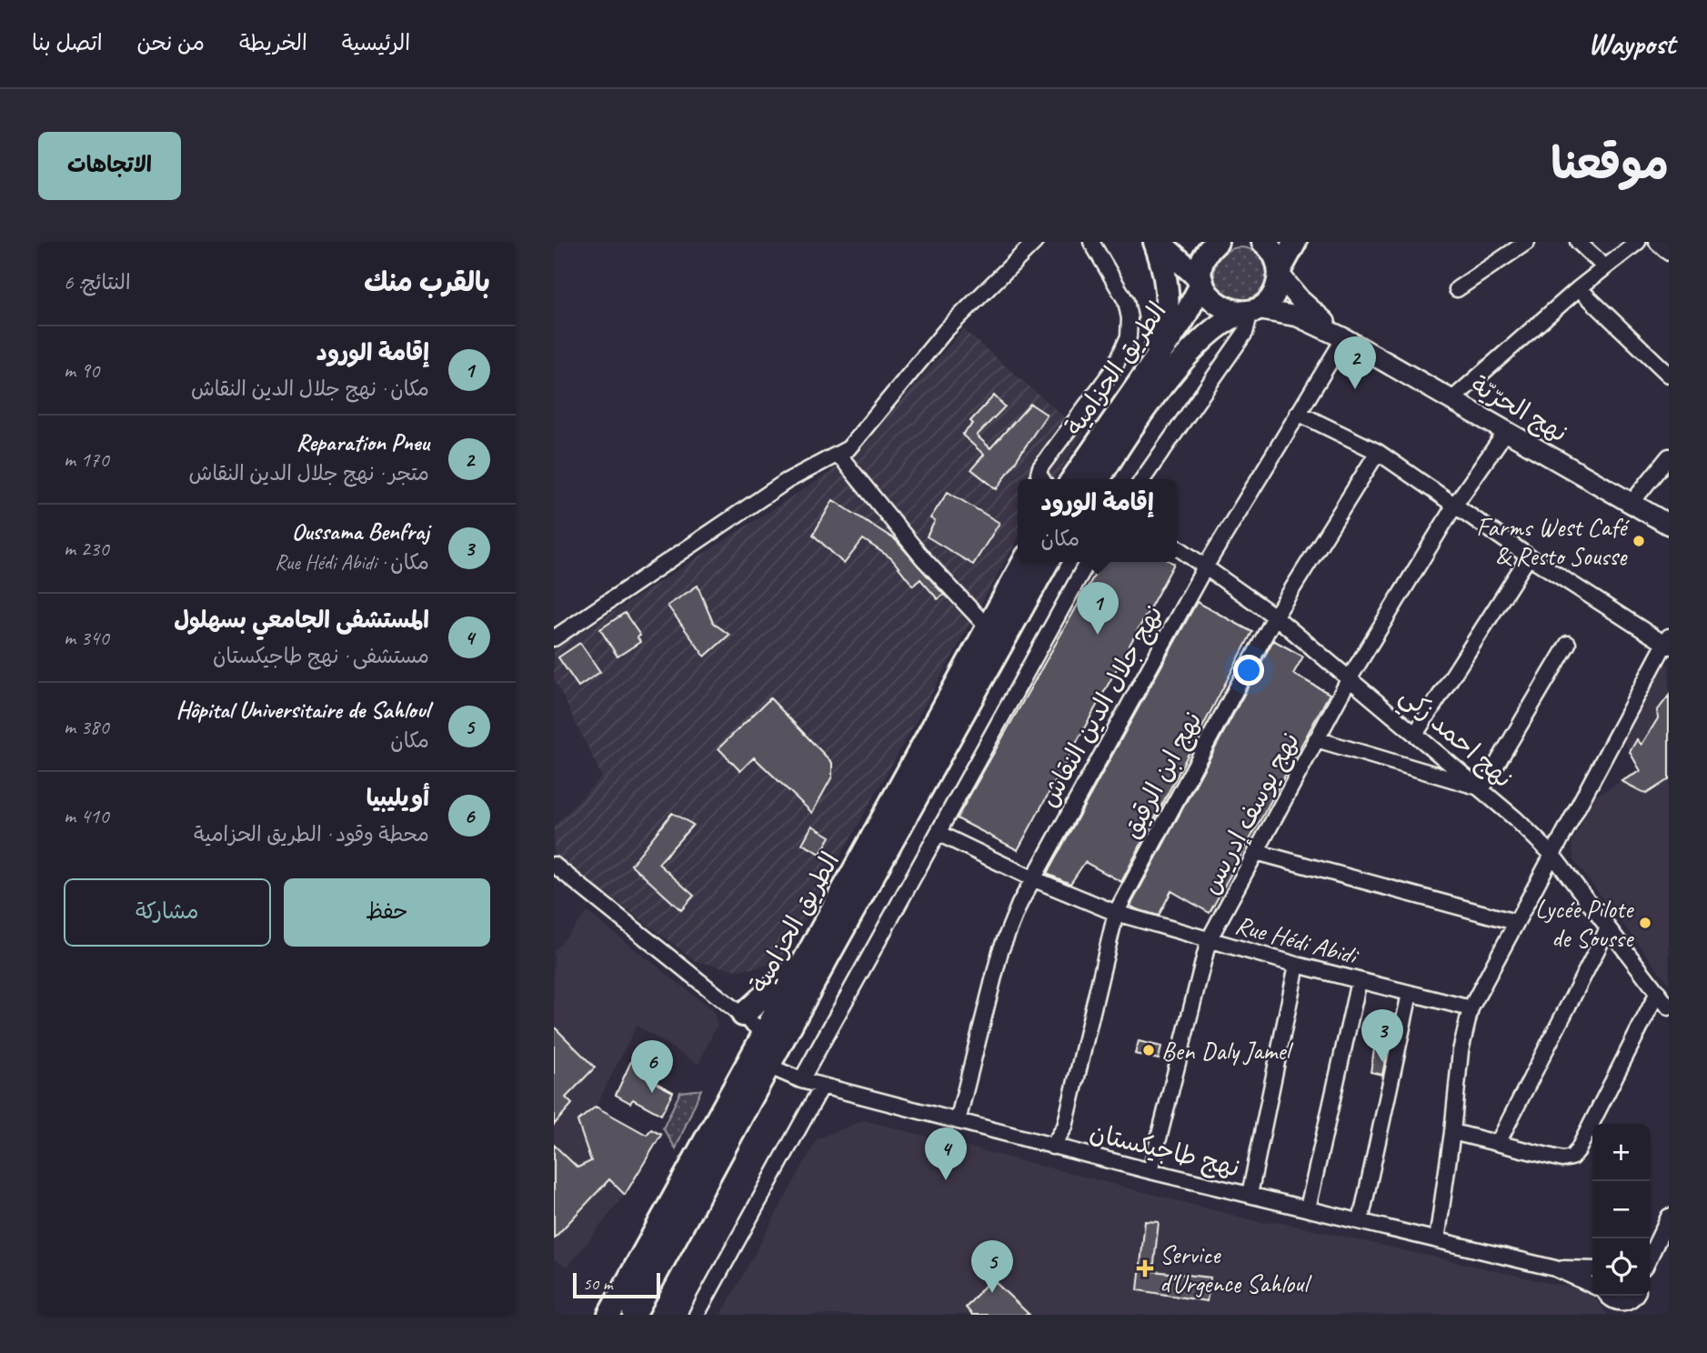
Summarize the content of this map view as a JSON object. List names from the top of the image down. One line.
{"streets":{"highway":["الطريق الحزامية"],"main road":["نهج الحرّيّة"],"street":["نهج جلال الدين النقاش","نهج احمد زكي","نهج ابن الرقيق","نهج يوسف إدريس","Rue Hédi Abidi","نهج طاجيكستان"]},"crossings":[["الطريق الحزامية","نهج طاجيكستان"],["نهج الحرّيّة","نهج جلال الدين النقاش"],["نهج الحرّيّة","نهج يوسف إدريس"],["نهج جلال الدين النقاش","نهج احمد زكي"],["نهج جلال الدين النقاش","Rue Hédi Abidi"],["نهج جلال الدين النقاش","نهج طاجيكستان"],["نهج احمد زكي","نهج ابن الرقيق"],["نهج احمد زكي","نهج يوسف إدريس"],["نهج ابن الرقيق","Rue Hédi Abidi"],["نهج ابن الرقيق","نهج طاجيكستان"],["نهج يوسف إدريس","Rue Hédi Abidi"],["نهج يوسف إدريس","نهج طاجيكستان"]],"places":{"other":["Farms West Café & Resto Sousse","Lycée Pilote de Sousse","Ben Daly Jamel"],"health":["Service d'Urgence Sahloul"]},"scale_bar":"50 m","page":{"header":"Waypost","nav":["الرئيسية","الخريطة","من نحن","اتصل بنا"],"title":"موقعنا","buttons":["الاتجاهات",["حفظ","مشاركة"]],"heading":["بالقرب منك","النتائج: 6"],"list":[{"mark":"1","name":"إقامة الورود","note":"مكان · نهج جلال الدين النقاش","value":"90 m"},{"mark":"2","name":"Reparation Pneu","note":"متجر · نهج جلال الدين النقاش","value":"170 m"},{"mark":"3","name":"Oussama Benfraj","note":"مكان · Rue Hédi Abidi","value":"230 m"},{"mark":"4","name":"المستشفى الجامعي بسهلول","note":"مستشفى · نهج طاجيكستان","value":"340 m"},{"mark":"5","name":"Hôpital Universitaire de Sahloul","note":"مكان","value":"380 m"},{"mark":"6","name":"أويليبيا","note":"محطة وقود · الطريق الحزامية","value":"410 m"}],"pins":["2","1","3","6","4","5"],"popup":["إقامة الورود","مكان"],"map_buttons":["+","−"],"scale":"50 m"}}
